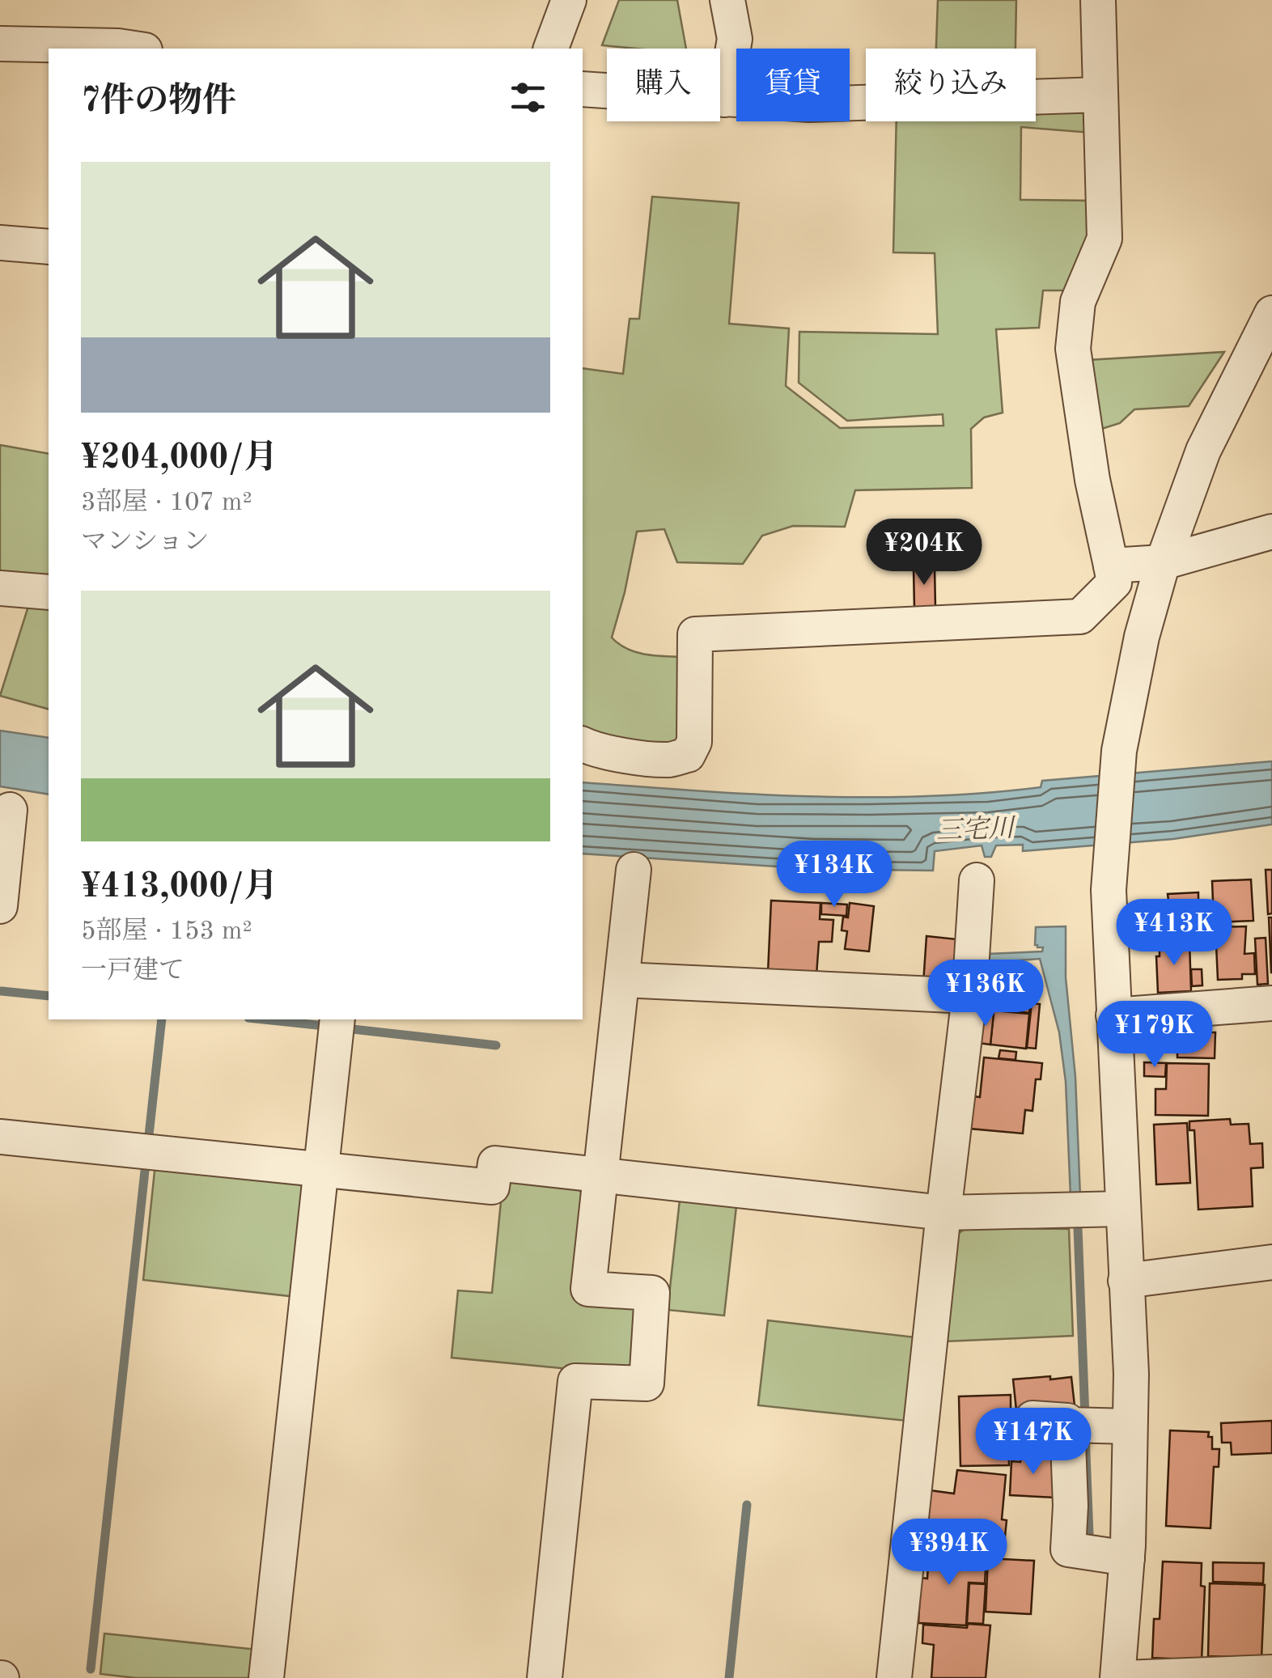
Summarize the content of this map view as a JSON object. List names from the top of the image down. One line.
{"water":["三宅川"],"page":{"chip":["購入","賃貸","絞り込み"],"heading":"7件の物件","list":[{"name":"¥204,000/月","note":"3部屋 · 107 m² · マンション"},{"name":"¥413,000/月","note":"5部屋 · 153 m² · 一戸建て"}],"price":["¥204K","¥134K","¥413K","¥136K","¥179K","¥147K","¥394K"]}}
